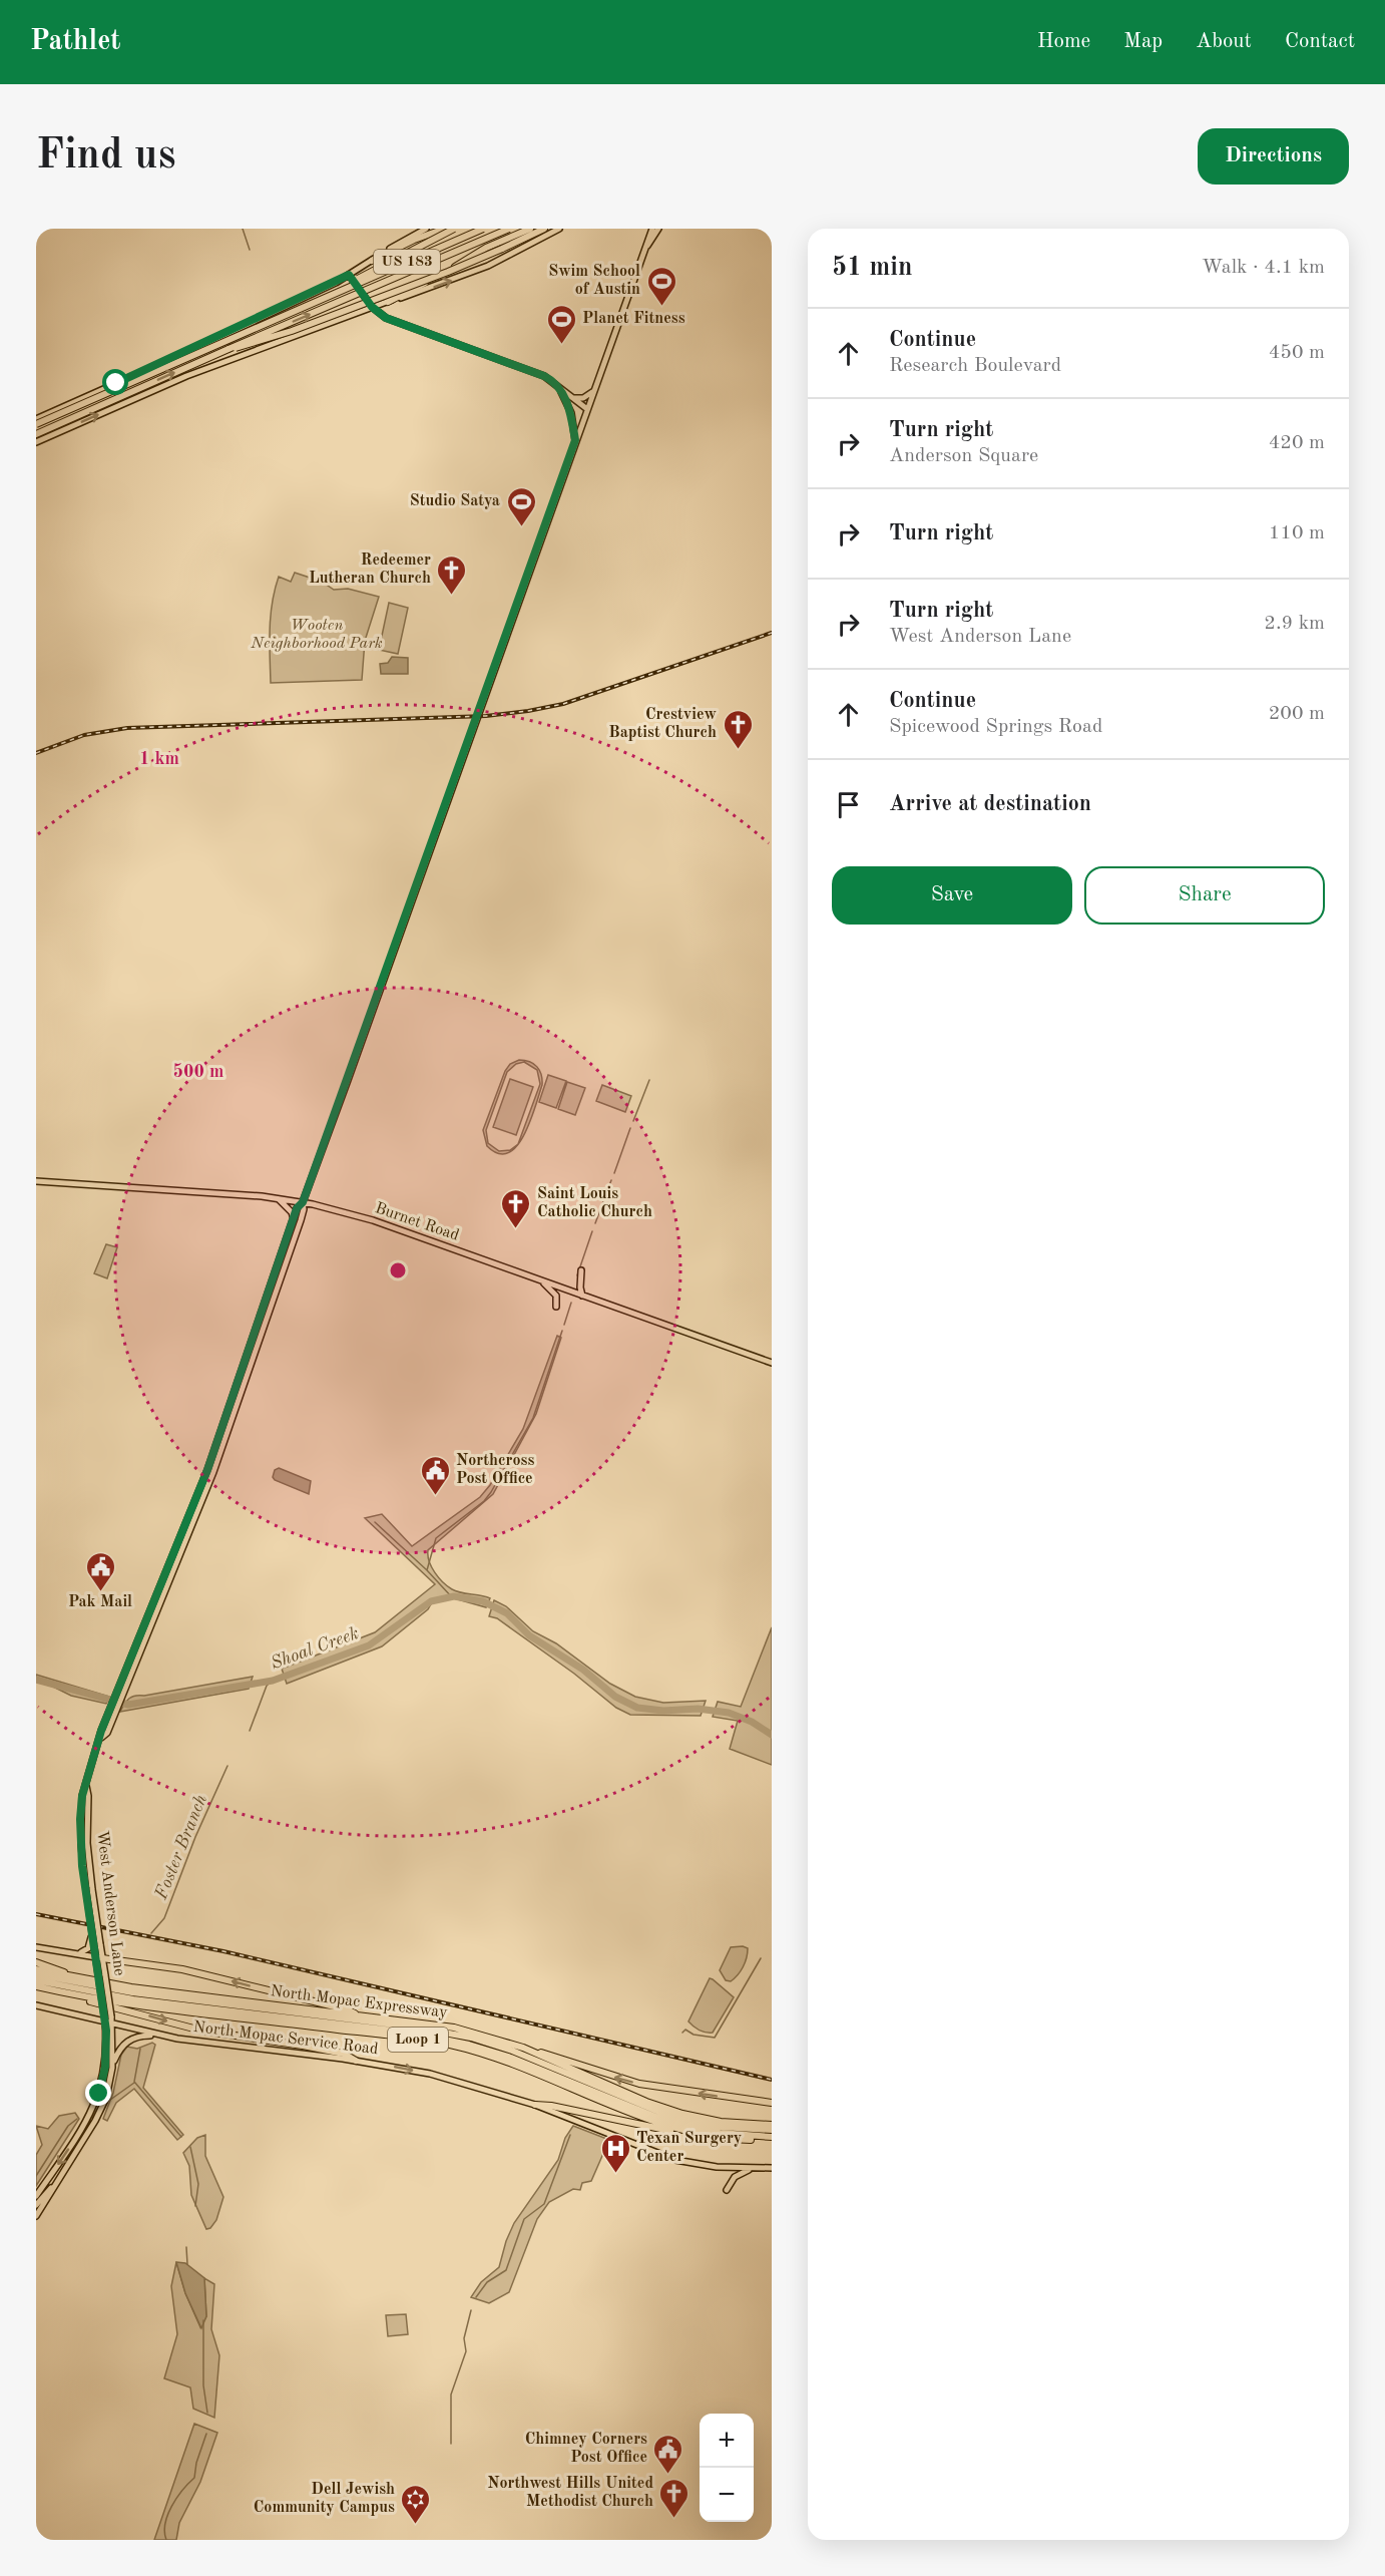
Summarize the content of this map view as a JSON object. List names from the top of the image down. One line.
{"streets":{"highway":["US 183","North Mopac Expressway","Loop 1"],"main road":["Burnet Road","West Anderson Lane","North Mopac Service Road"]},"crossings":[["Burnet Road","West Anderson Lane"]],"water":["Shoal Creek","Foster Branch"],"parks":["Wooten Neighborhood Park"],"places":{"sports":["Swim School of Austin","Planet Fitness","Studio Satya"],"church":["Redeemer Lutheran Church","Crestview Baptist Church","Saint Louis Catholic Church","Northwest Hills United Methodist Church"],"public building":["Northcross Post Office","Pak Mail","Chimney Corners Post Office"],"hospital":["Texan Surgery Center"],"synagogue":["Dell Jewish Community Campus"]},"page":{"header":"Pathlet","nav":["Home","Map","About","Contact"],"buttons":["Directions",["Save","Share"]],"title":"Find us","heading":["51 min","Walk · 4.1 km"],"list":[["Continue","Research Boulevard","450 m"],["Turn right","Anderson Square","420 m"],["Turn right","110 m"],["Turn right","West Anderson Lane","2.9 km"],["Continue","Spicewood Springs Road","200 m"],"Arrive at destination"],"map_buttons":["+","−"]},"rings":["1 km","500 m"]}
